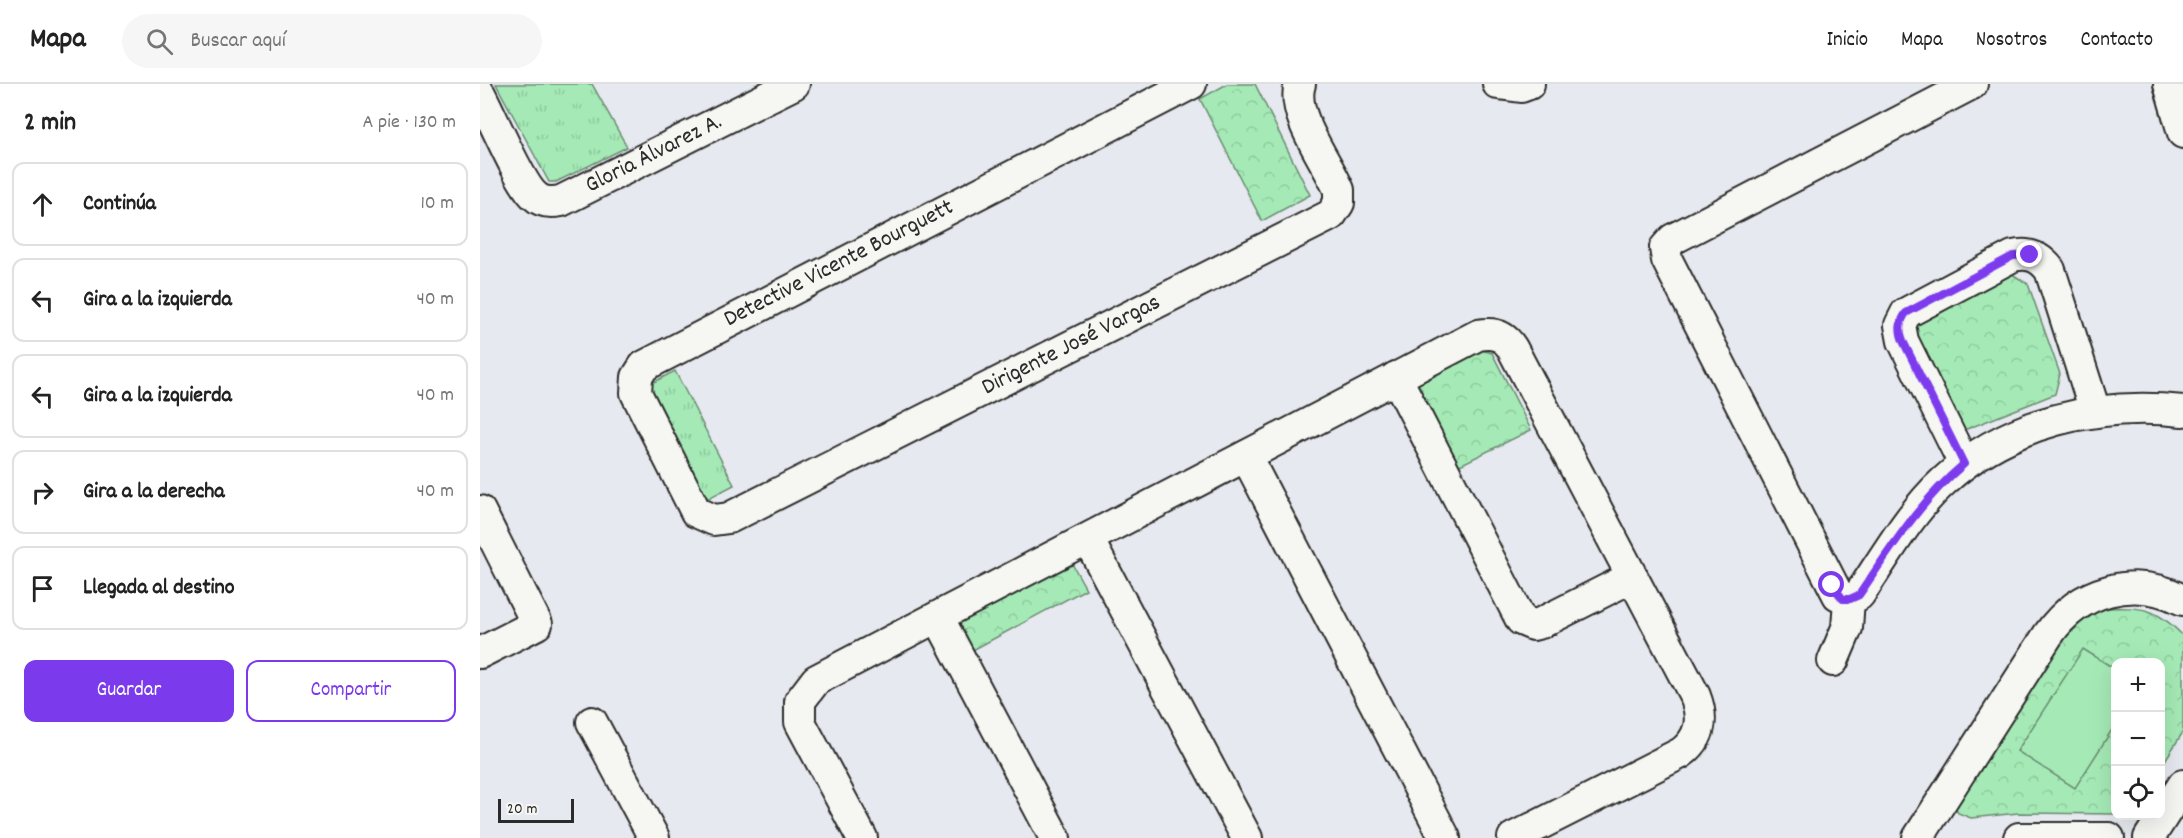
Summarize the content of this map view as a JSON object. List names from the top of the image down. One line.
{"streets":{"street":["Gloria Álvarez A.","Detective Vicente Bourguett","Dirigente José Vargas"]},"crossings":[["Detective Vicente Bourguett","Dirigente José Vargas"]],"scale_bar":"20 m","page":{"header":"Mapa","search":"Buscar aquí","nav":["Inicio","Mapa","Nosotros","Contacto"],"heading":["2 min","A pie · 130 m"],"list":[["Continúa","10 m"],["Gira a la izquierda","40 m"],["Gira a la izquierda","40 m"],["Gira a la derecha","40 m"],"Llegada al destino"],"buttons":["Guardar","Compartir"],"map_buttons":["+","−"],"scale":"20 m"}}
